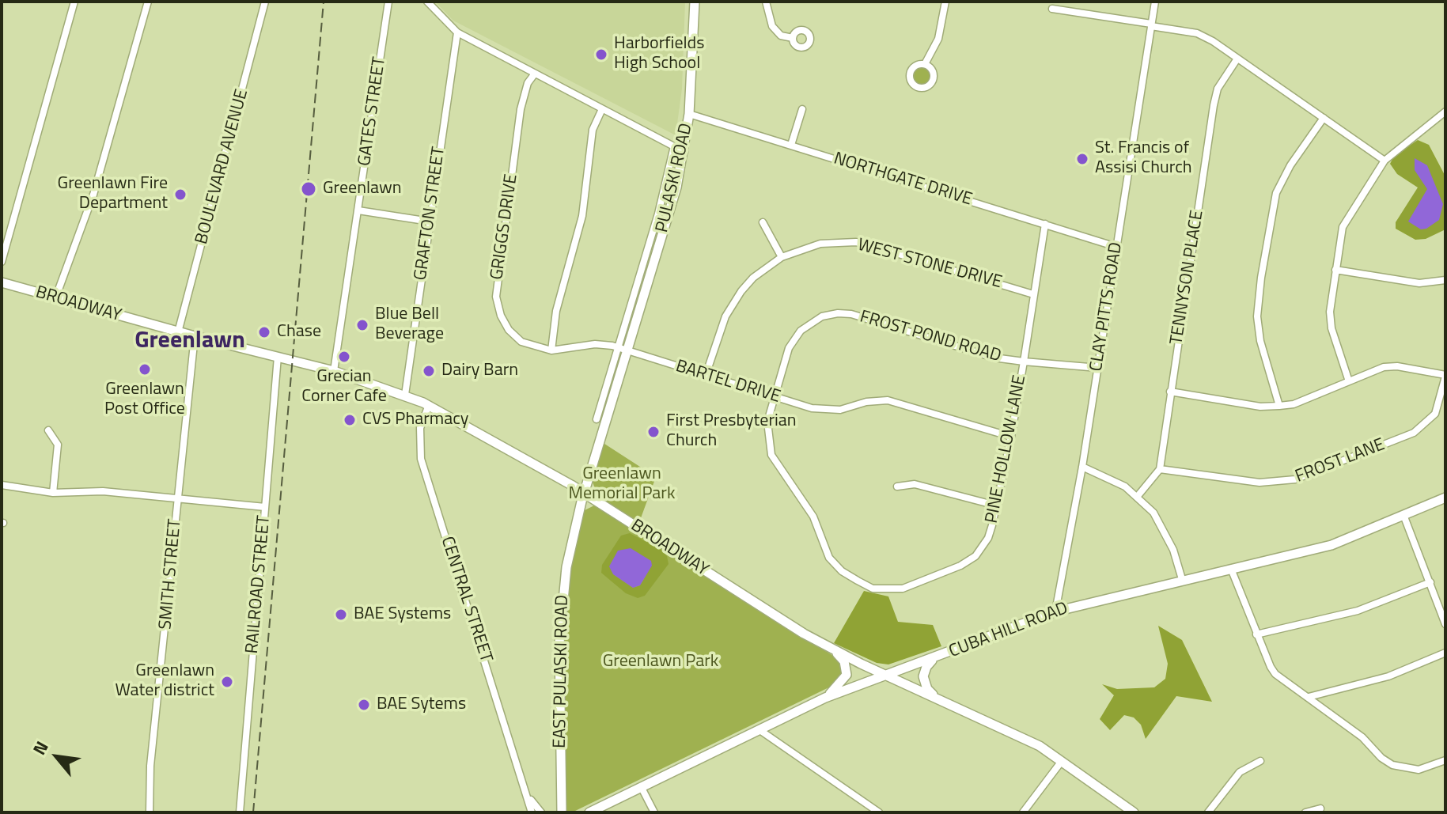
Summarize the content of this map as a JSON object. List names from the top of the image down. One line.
{"streets":{"main road":["PULASKI ROAD","BROADWAY","CUBA HILL ROAD","EAST PULASKI ROAD"],"street":["GATES STREET","BOULEVARD AVENUE","NORTHGATE DRIVE","GRAFTON STREET","GRIGGS DRIVE","WEST STONE DRIVE","TENNYSON PLACE","CLAY PITTS ROAD","FROST POND ROAD","BARTEL DRIVE","PINE HOLLOW LANE","FROST LANE","SMITH STREET","RAILROAD STREET","CENTRAL STREET"]},"crossings":[["GATES STREET","BROADWAY"],["BOULEVARD AVENUE","BROADWAY"],["PULASKI ROAD","NORTHGATE DRIVE"],["PULASKI ROAD","GRIGGS DRIVE"],["PULASKI ROAD","BARTEL DRIVE"],["PULASKI ROAD","EAST PULASKI ROAD"],["NORTHGATE DRIVE","CLAY PITTS ROAD"],["NORTHGATE DRIVE","PINE HOLLOW LANE"],["GRAFTON STREET","BROADWAY"],["GRIGGS DRIVE","BARTEL DRIVE"],["GRIGGS DRIVE","EAST PULASKI ROAD"],["WEST STONE DRIVE","BARTEL DRIVE"],["WEST STONE DRIVE","PINE HOLLOW LANE"],["TENNYSON PLACE","FROST LANE"],["BROADWAY","SMITH STREET"],["BROADWAY","RAILROAD STREET"],["BROADWAY","CENTRAL STREET"],["BROADWAY","CUBA HILL ROAD"],["BROADWAY","EAST PULASKI ROAD"],["CLAY PITTS ROAD","FROST POND ROAD"],["CLAY PITTS ROAD","CUBA HILL ROAD"],["FROST POND ROAD","BARTEL DRIVE"],["FROST POND ROAD","PINE HOLLOW LANE"],["BARTEL DRIVE","PINE HOLLOW LANE"],["BARTEL DRIVE","EAST PULASKI ROAD"]],"districts":["Greenlawn"],"parks":["Greenlawn Memorial Park","Greenlawn Park"],"places":["Harborfields High School","St. Francis of Assisi Church","Greenlawn","Greenlawn Fire Department","Blue Bell Beverage","Chase","Grecian Corner Cafe","Greenlawn Post Office","Dairy Barn","CVS Pharmacy","First Presbyterian Church","BAE Systems","Greenlawn Water district","BAE Sytems"],"north":"top left"}
